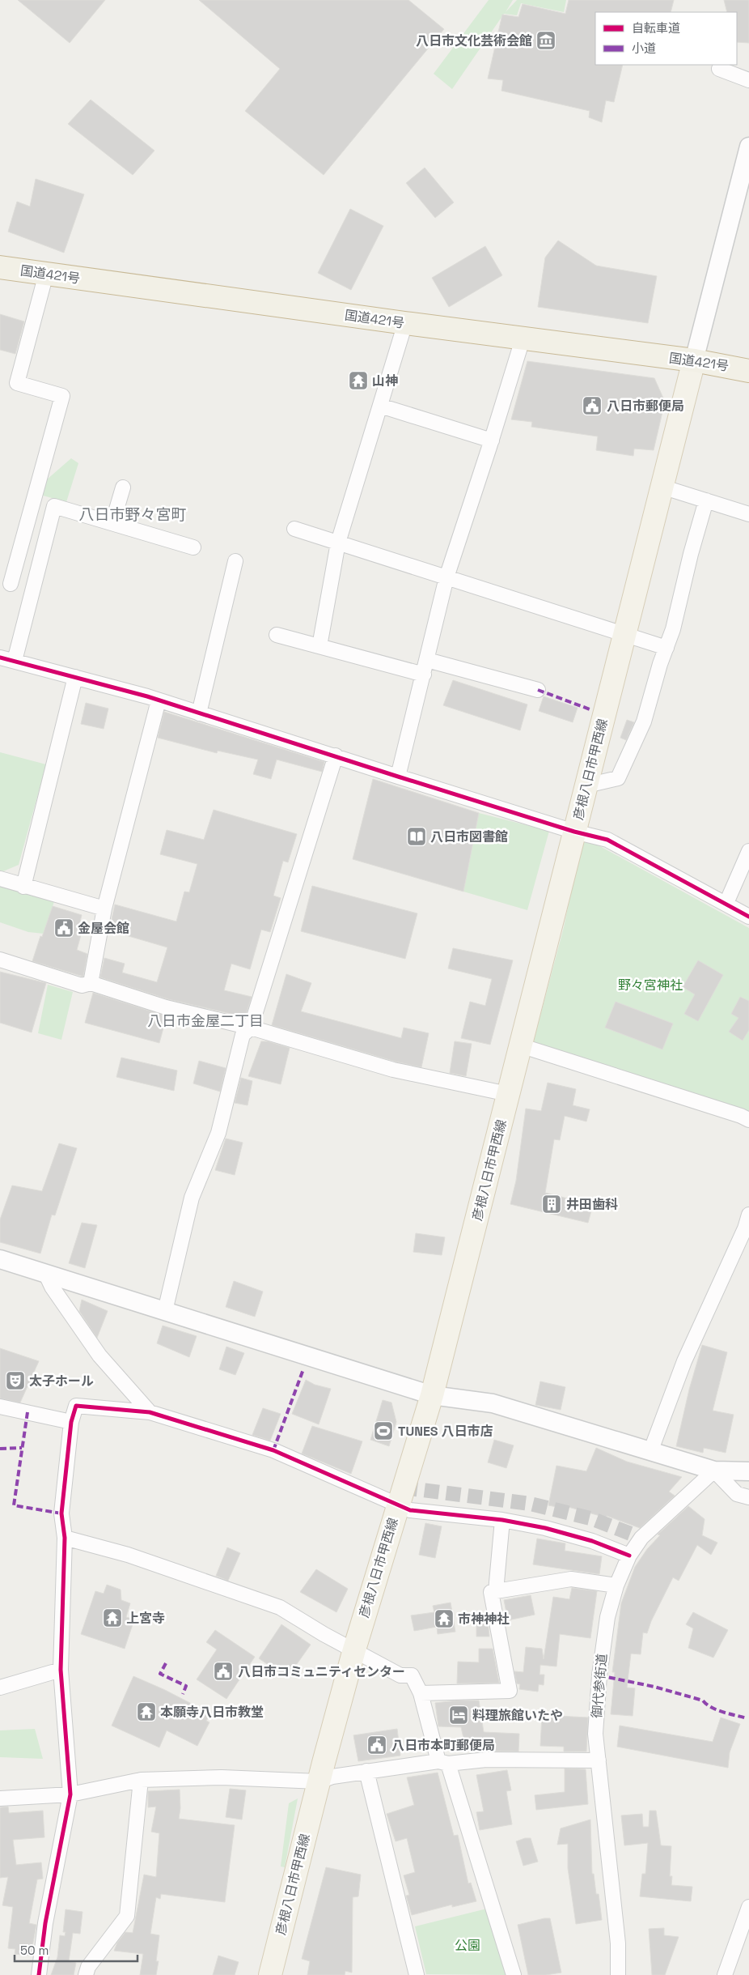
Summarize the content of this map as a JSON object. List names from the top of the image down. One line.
{"streets":{"highway":["国道421号"],"main road":["彦根八日市甲西線"],"street":["御代参街道"]},"crossings":[["国道421号","彦根八日市甲西線"]],"districts":["八日市野々宮町","八日市金屋二丁目"],"parks":["野々宮神社","公園"],"places":{"museum":["八日市文化芸術会館"],"temple":["山神","上宮寺","市神神社","本願寺八日市教堂"],"public building":["八日市郵便局","金屋会館","八日市コミュニティセンター","八日市本町郵便局"],"library":["八日市図書館"],"building":["井田歯科"],"theatre":["太子ホール"],"sports":["TUNES 八日市店"],"hotel":["料理旅館いたや"]},"legend":["自転車道","小道"],"scale_bar":"50 m"}
